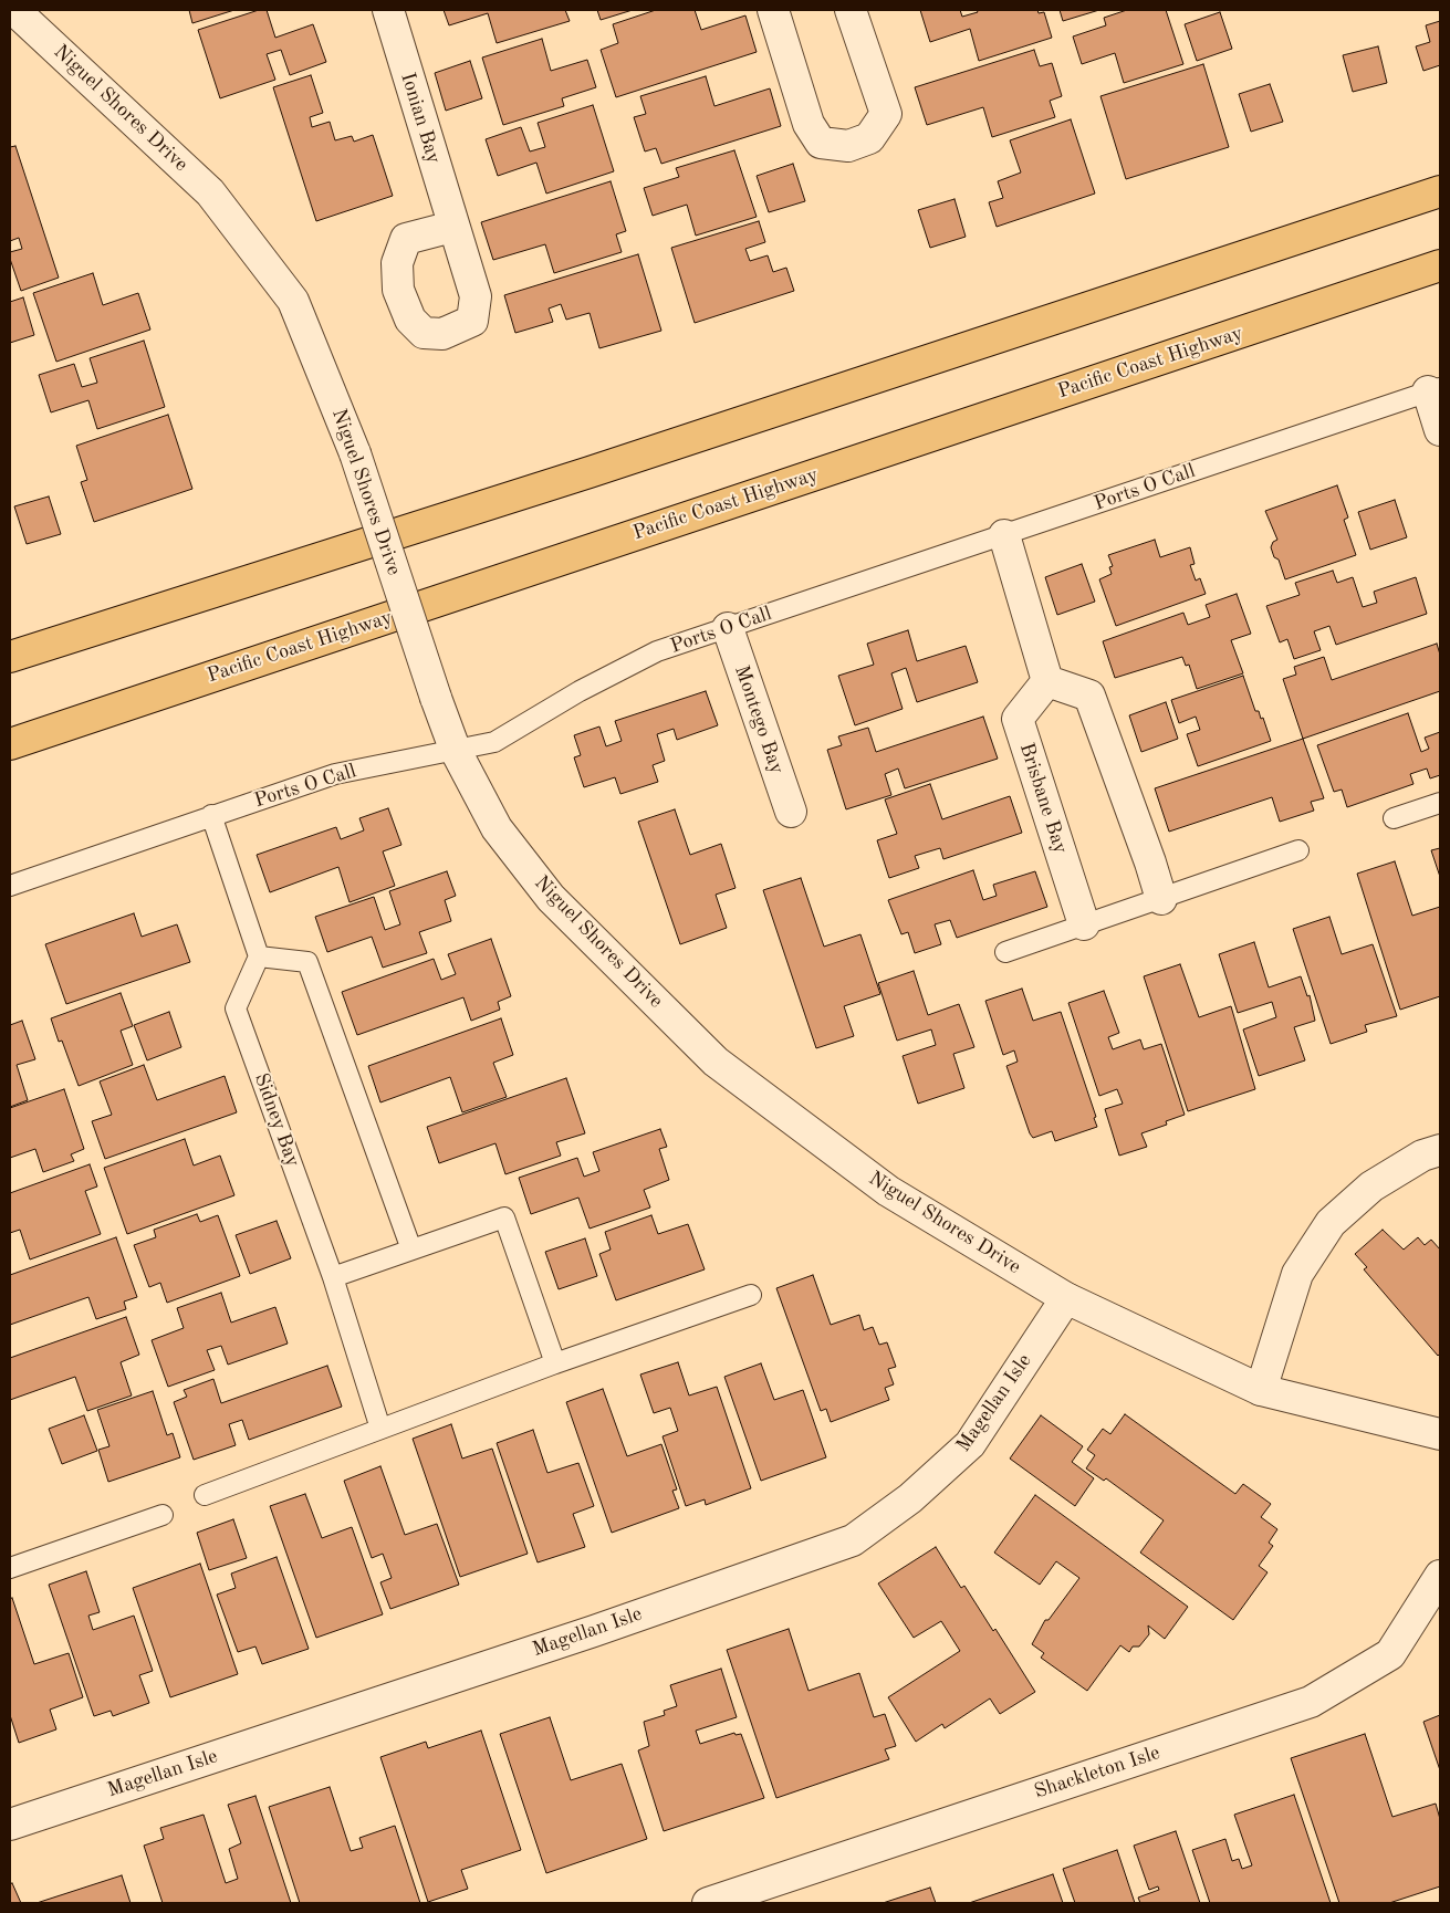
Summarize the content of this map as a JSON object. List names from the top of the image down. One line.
{"streets":{"highway":["Pacific Coast Highway"],"street":["Niguel Shores Drive","Ionian Bay","Montego Bay","Brisbane Bay","Magellan Isle","Shackleton Isle"],"lane":["Ports O Call","Sidney Bay"]},"crossings":[["Niguel Shores Drive","Ports O Call"],["Niguel Shores Drive","Magellan Isle"],["Ports O Call","Montego Bay"]]}
